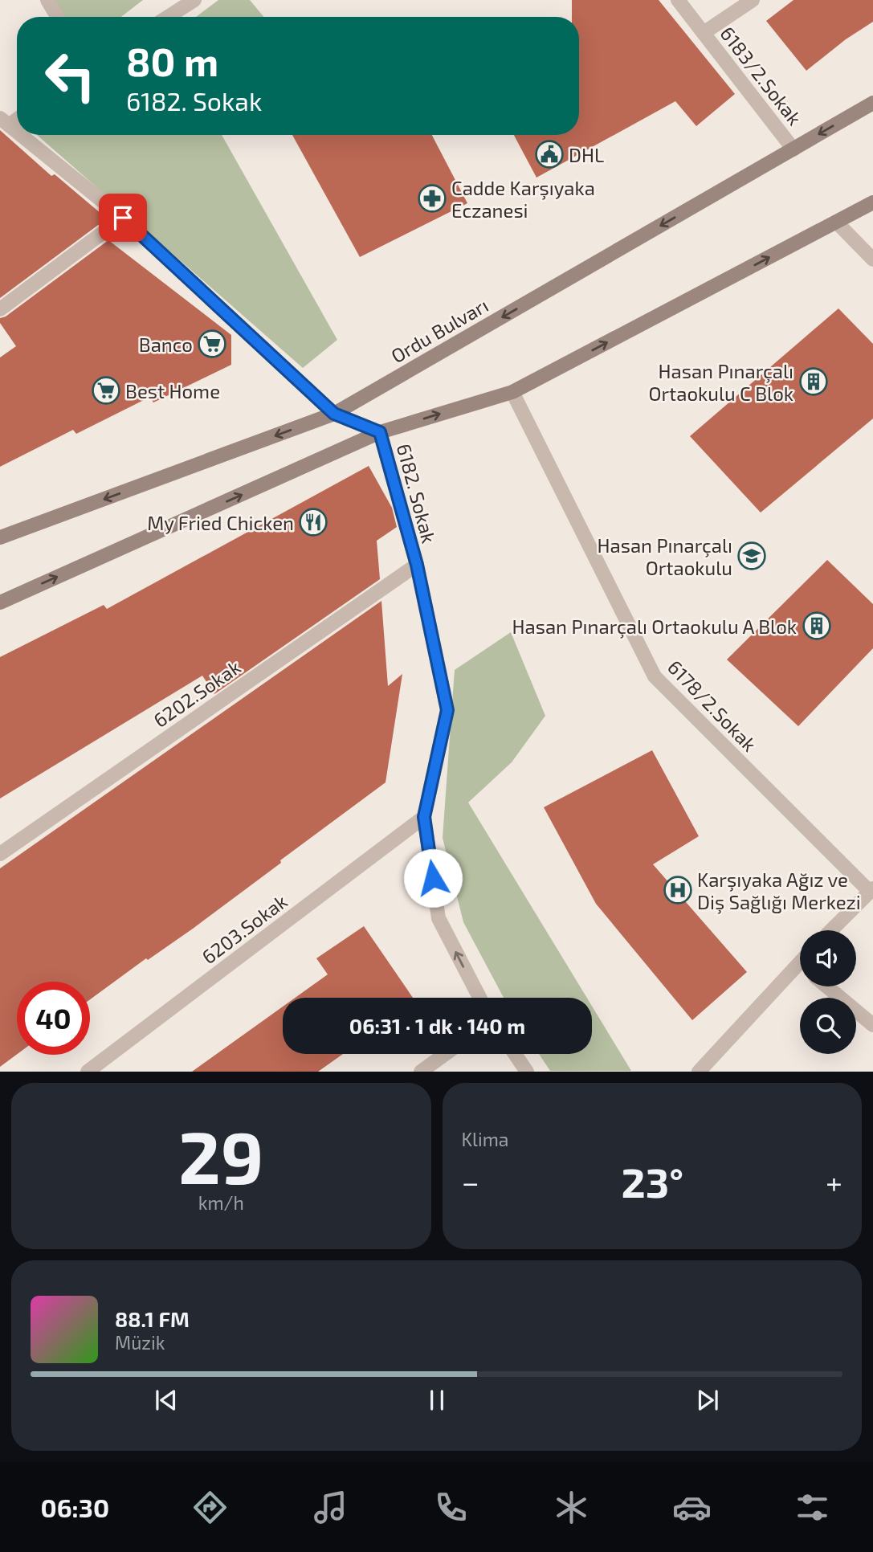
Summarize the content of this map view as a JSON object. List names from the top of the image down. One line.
{"streets":{"main road":["Ordu Bulvarı"],"street":["6183/2.Sokak","6182. Sokak","6202.Sokak","6178/2.Sokak","6203.Sokak"]},"crossings":[["6183/2.Sokak","Ordu Bulvarı"],["Ordu Bulvarı","6182. Sokak"],["6182. Sokak","6202.Sokak"],["6182. Sokak","6203.Sokak"]],"places":{"public building":["DHL"],"pharmacy":["Cadde Karşıyaka Eczanesi"],"supermarket":["Banco","Best Home"],"building":["Hasan Pınarçalı Ortaokulu C Blok","Hasan Pınarçalı Ortaokulu A Blok"],"restaurant":["My Fried Chicken"],"school or university":["Hasan Pınarçalı Ortaokulu"],"hospital":["Karşıyaka Ağız ve Diş Sağlığı Merkezi"]},"page":{"turn":["80 m","6182. Sokak"],"limit":"40","trip":"06:31 · 1 dk · 140 m","tile":[["29","km/h"],"Klima"],"heat":["−","23°","+"],"song":["88.1 FM","Müzik"],"tabs":"06:30"}}
